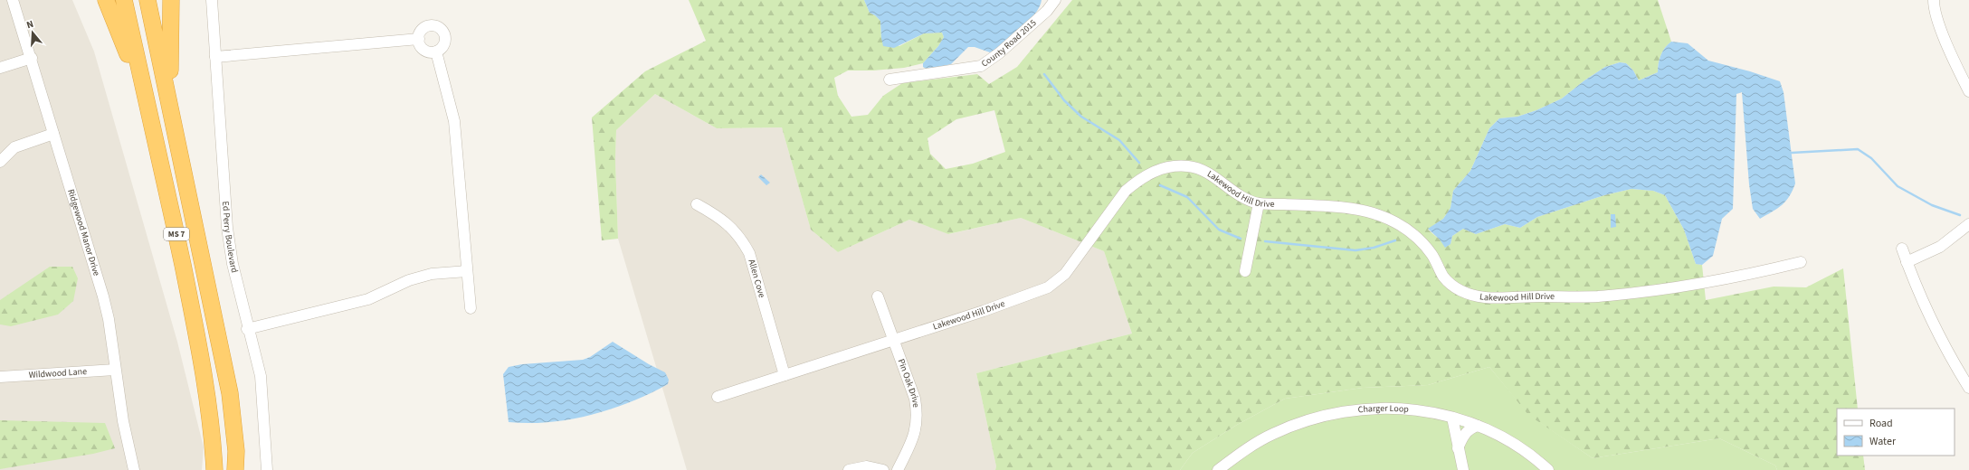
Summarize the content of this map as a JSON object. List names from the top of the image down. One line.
{"streets":{"highway":["MS 7"],"street":["County Road 2015","Lakewood Hill Drive","Ridgewood Manor Drive","Ed Perry Boulevard","Allen Cove","Wildwood Lane","Pin Oak Drive","Charger Loop"]},"crossings":[["Lakewood Hill Drive","Allen Cove"],["Lakewood Hill Drive","Pin Oak Drive"],["Ridgewood Manor Drive","Wildwood Lane"]],"legend":["Road","Water"],"north":"top"}
